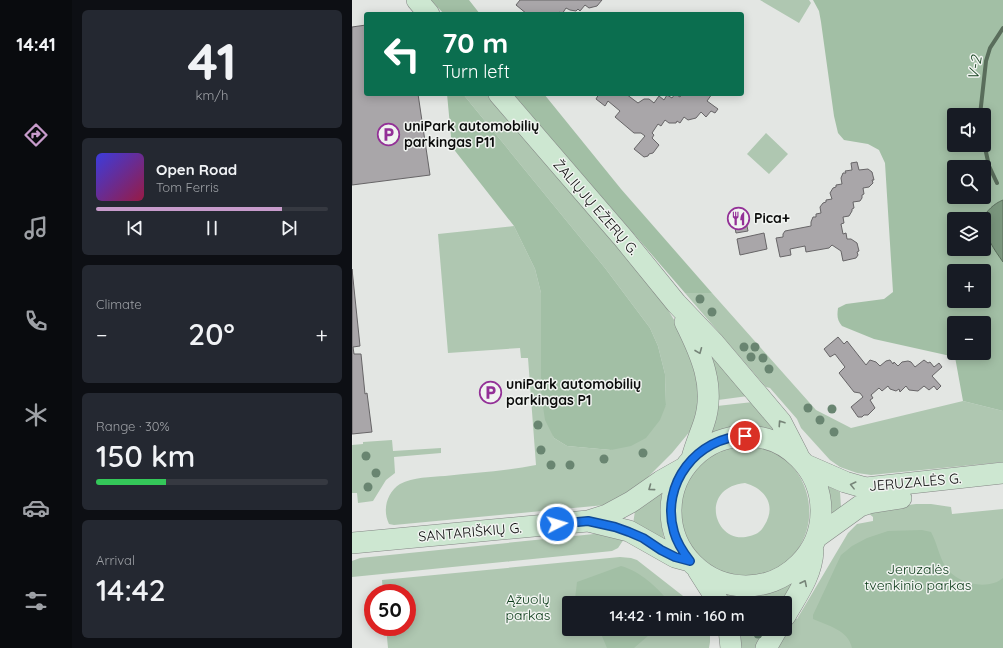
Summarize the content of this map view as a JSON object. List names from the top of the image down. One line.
{"streets":{"main road":["ŽALIŲJŲ EŽERŲ G.","JERUZALĖS G.","SANTARIŠKIŲ G."]},"crossings":[["ŽALIŲJŲ EŽERŲ G.","JERUZALĖS G."],["ŽALIŲJŲ EŽERŲ G.","SANTARIŠKIŲ G."],["JERUZALĖS G.","SANTARIŠKIŲ G."]],"water":["V-2"],"parks":["Jeruzalės tvenkinio parkas","Ąžuolų parkas"],"places":{"parking":["uniPark automobilių parkingas P11","uniPark automobilių parkingas P1"],"restaurant":["Pica+"]},"page":{"tabs":"14:41","tile":[["41","km/h"],"Climate",["Range · 30%","150 km"],["Arrival","14:42"]],"turn":["70 m","Turn left"],"map_buttons":["+","−"],"song":["Open Road","Tom Ferris"],"heat":["−","20°","+"],"limit":"50","trip":"14:42 · 1 min · 160 m"}}
